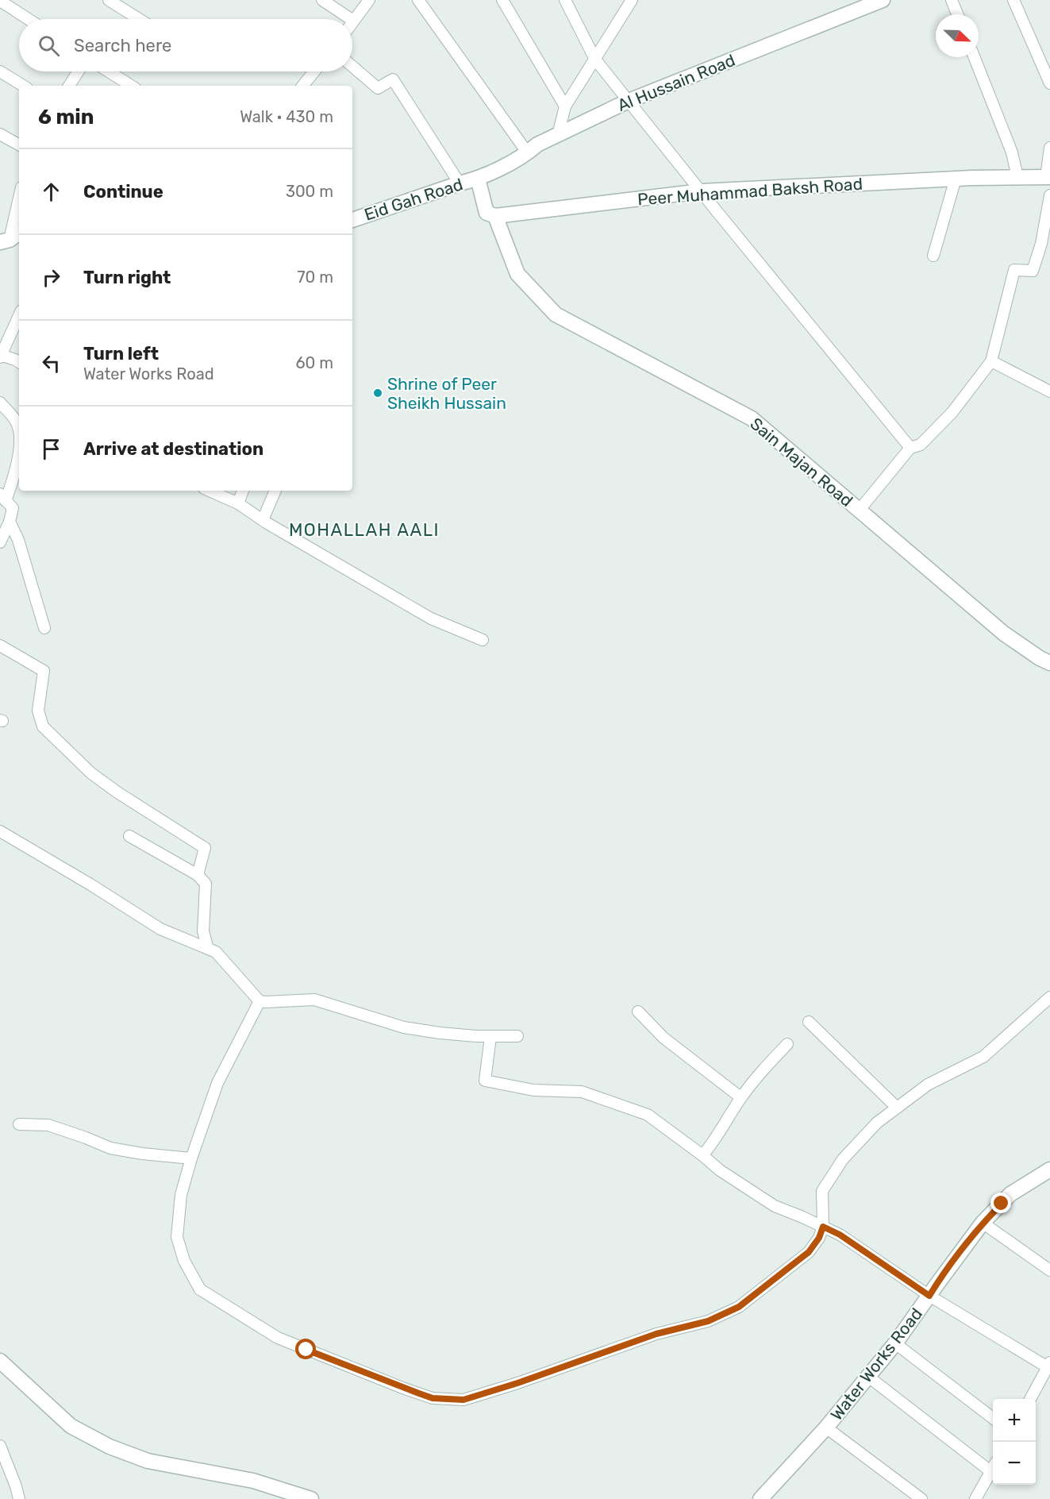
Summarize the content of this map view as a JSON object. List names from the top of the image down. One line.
{"streets":{"street":["Al Hussain Road","Peer Muhammad Baksh Road","Eid Gah Road","Sain Majan Road","Water Works Road"]},"crossings":[["Al Hussain Road","Eid Gah Road"],["Peer Muhammad Baksh Road","Sain Majan Road"]],"districts":["MOHALLAH AALI"],"places":["Shrine of Peer Sheikh Hussain"],"north":"bottom right","page":{"search":"Search here","heading":["6 min","Walk · 430 m"],"list":[["Continue","300 m"],["Turn right","70 m"],["Turn left","Water Works Road","60 m"],"Arrive at destination"],"map_buttons":["+","−"]}}
